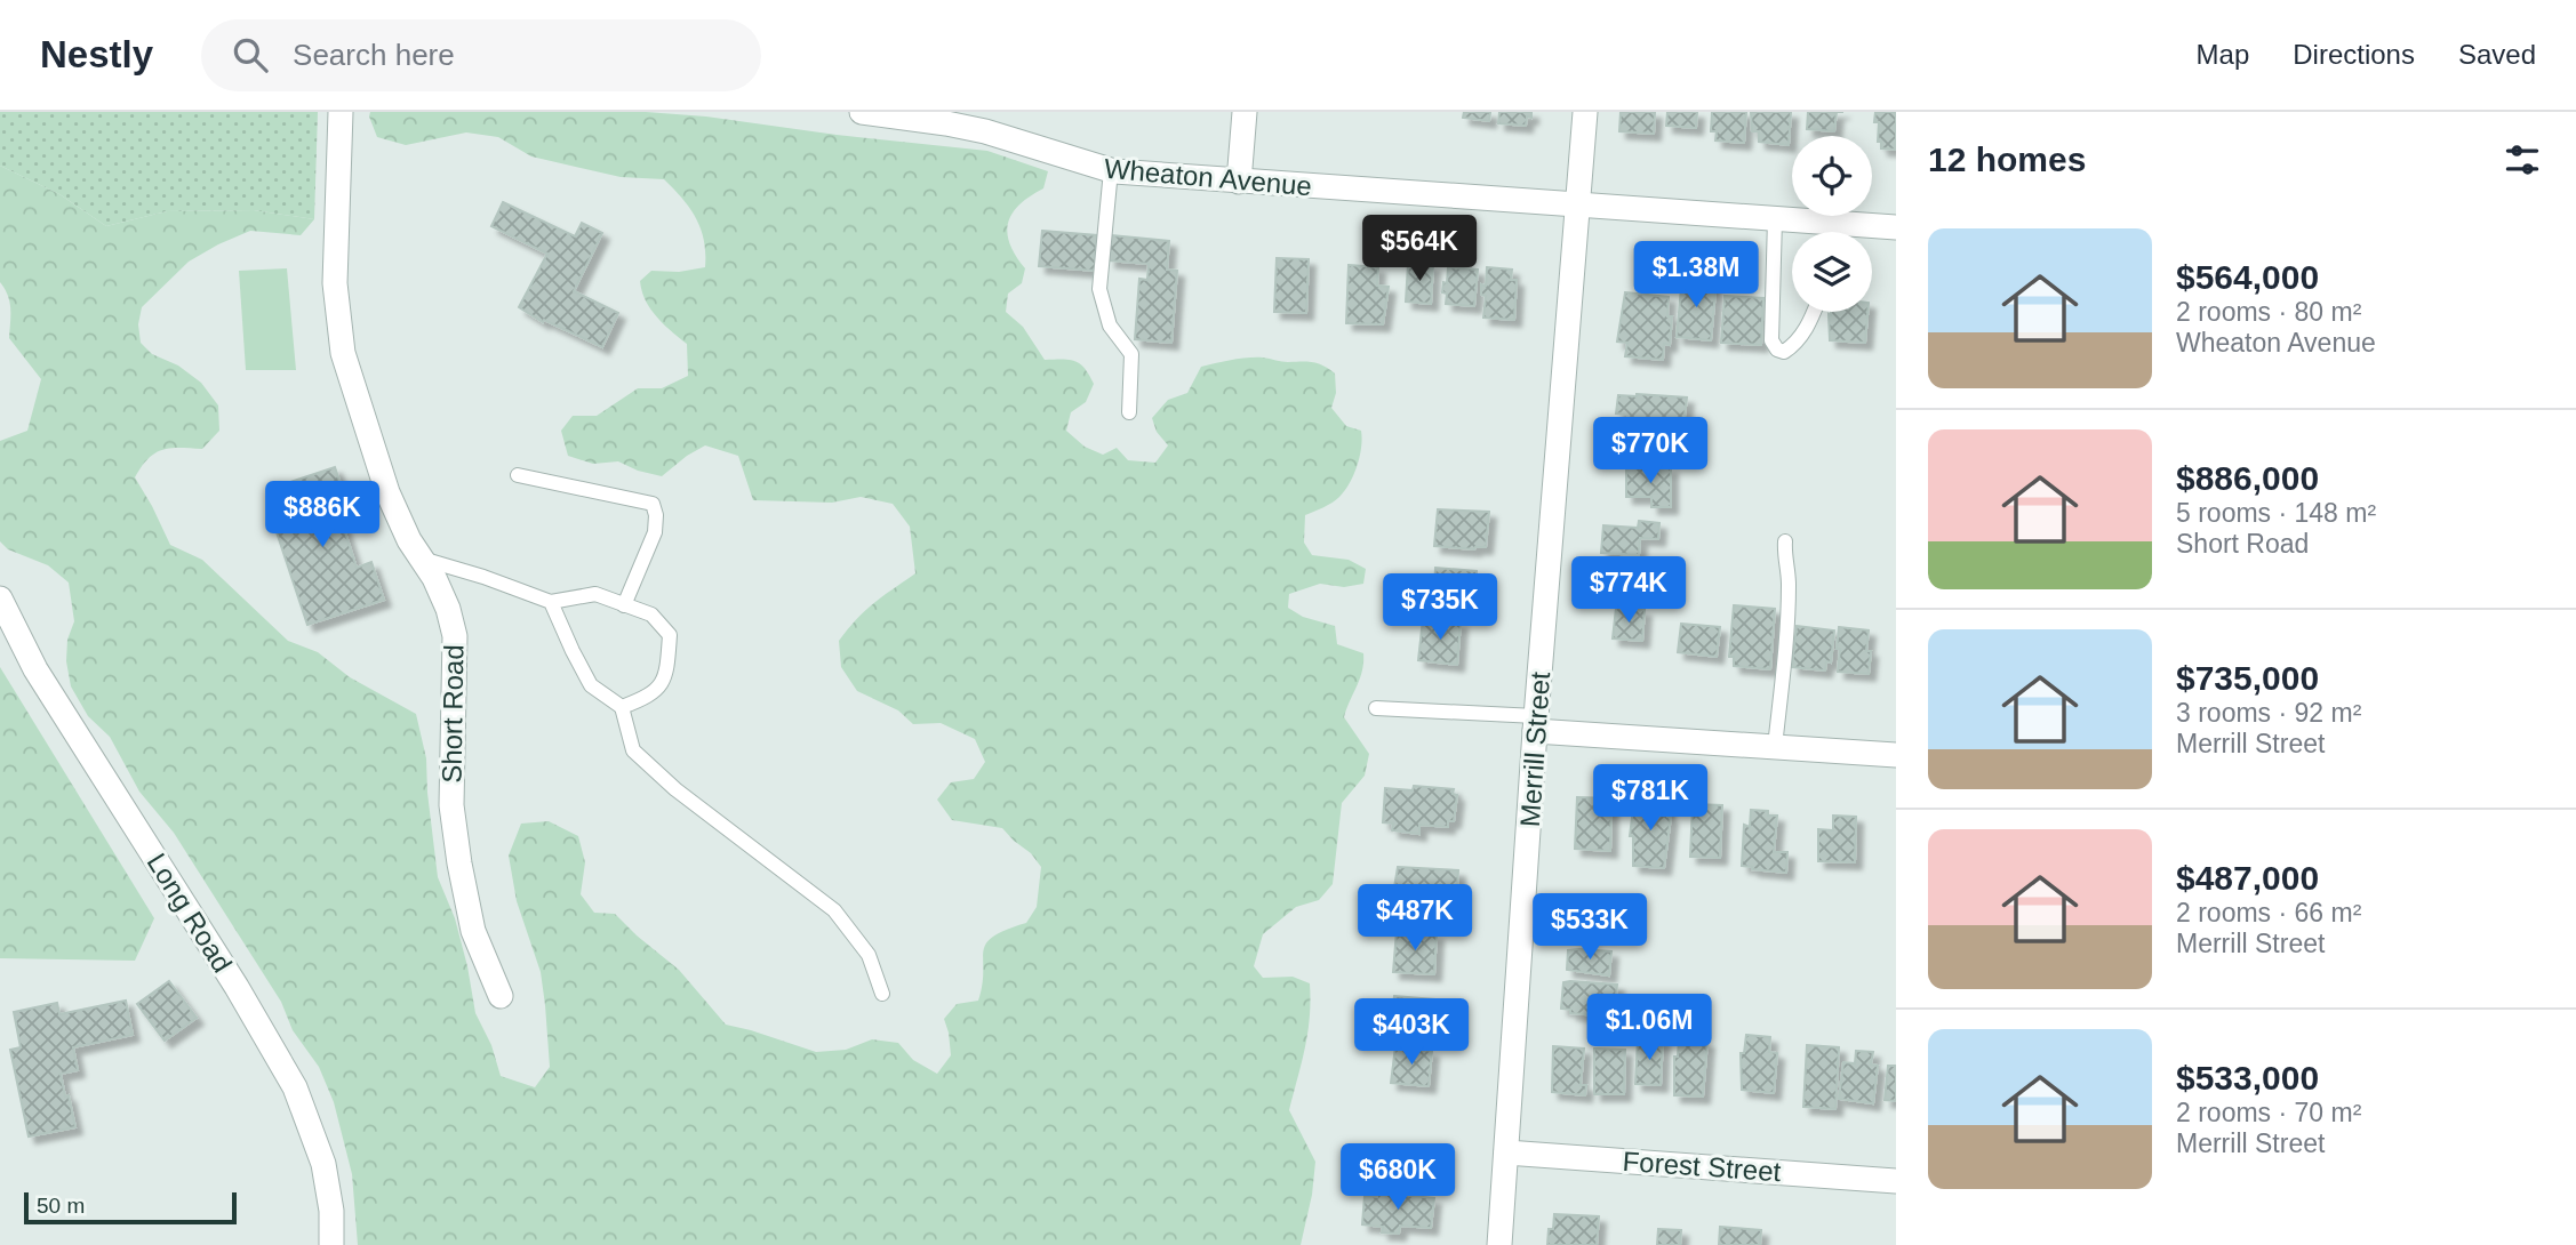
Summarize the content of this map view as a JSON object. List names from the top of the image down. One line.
{"streets":{"street":["Wheaton Avenue","Short Road","Merrill Street","Long Road","Forest Street"]},"crossings":[["Wheaton Avenue","Merrill Street"],["Merrill Street","Forest Street"]],"scale_bar":"50 m","page":{"header":"Nestly","search":"Search here","nav":["Map","Directions","Saved"],"heading":"12 homes","list":[{"name":"$564,000","note":"2 rooms · 80 m² · Wheaton Avenue"},{"name":"$886,000","note":"5 rooms · 148 m² · Short Road"},{"name":"$735,000","note":"3 rooms · 92 m² · Merrill Street"},{"name":"$487,000","note":"2 rooms · 66 m² · Merrill Street"},{"name":"$533,000","note":"2 rooms · 70 m² · Merrill Street"}],"price":["$564K","$1.38M","$770K","$886K","$774K","$735K","$781K","$487K","$533K","$1.06M","$403K","$680K"],"scale":"50 m"}}
